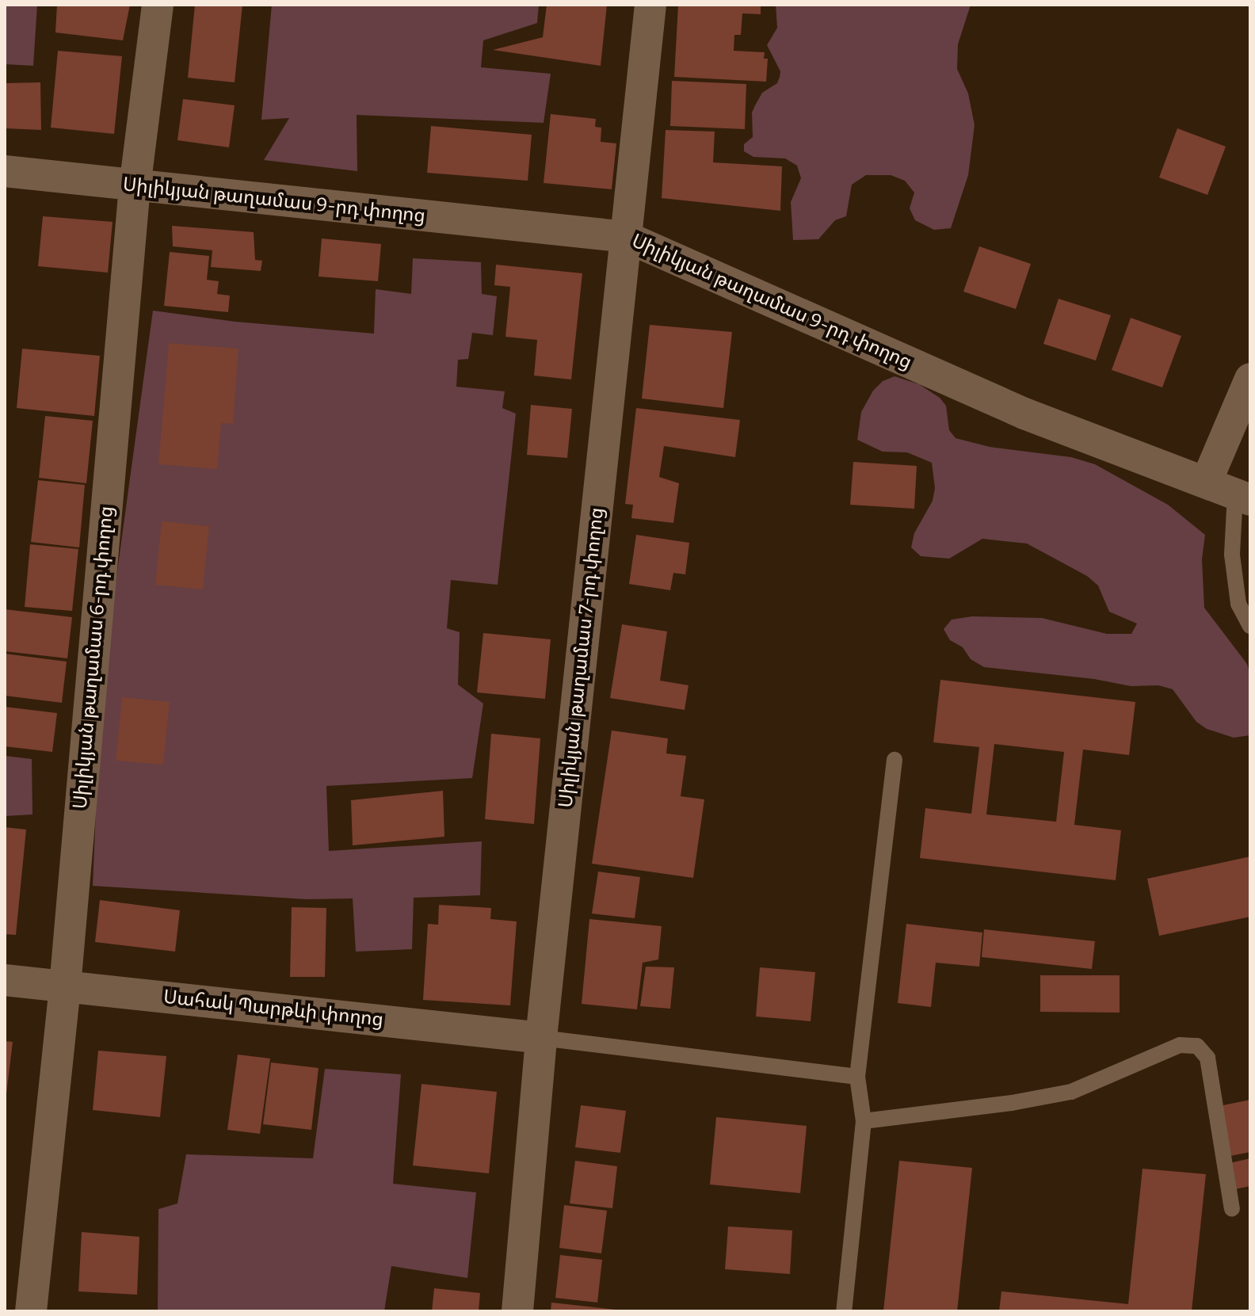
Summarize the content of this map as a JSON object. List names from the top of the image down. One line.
{"streets":{"street":["Սիլիկյան թաղամաս 9-րդ փողոց","Սիլիկյան թաղամաս 6-րդ փողոց","Սիլիկյան թաղամաս 7-րդ փողոց","Սահակ Պարթևի փողոց"]},"crossings":[["Սիլիկյան թաղամաս 9-րդ փողոց","Սիլիկյան թաղամաս 6-րդ փողոց"],["Սիլիկյան թաղամաս 9-րդ փողոց","Սիլիկյան թաղամաս 7-րդ փողոց"],["Սիլիկյան թաղամաս 6-րդ փողոց","Սահակ Պարթևի փողոց"],["Սիլիկյան թաղամաս 7-րդ փողոց","Սահակ Պարթևի փողոց"]]}
